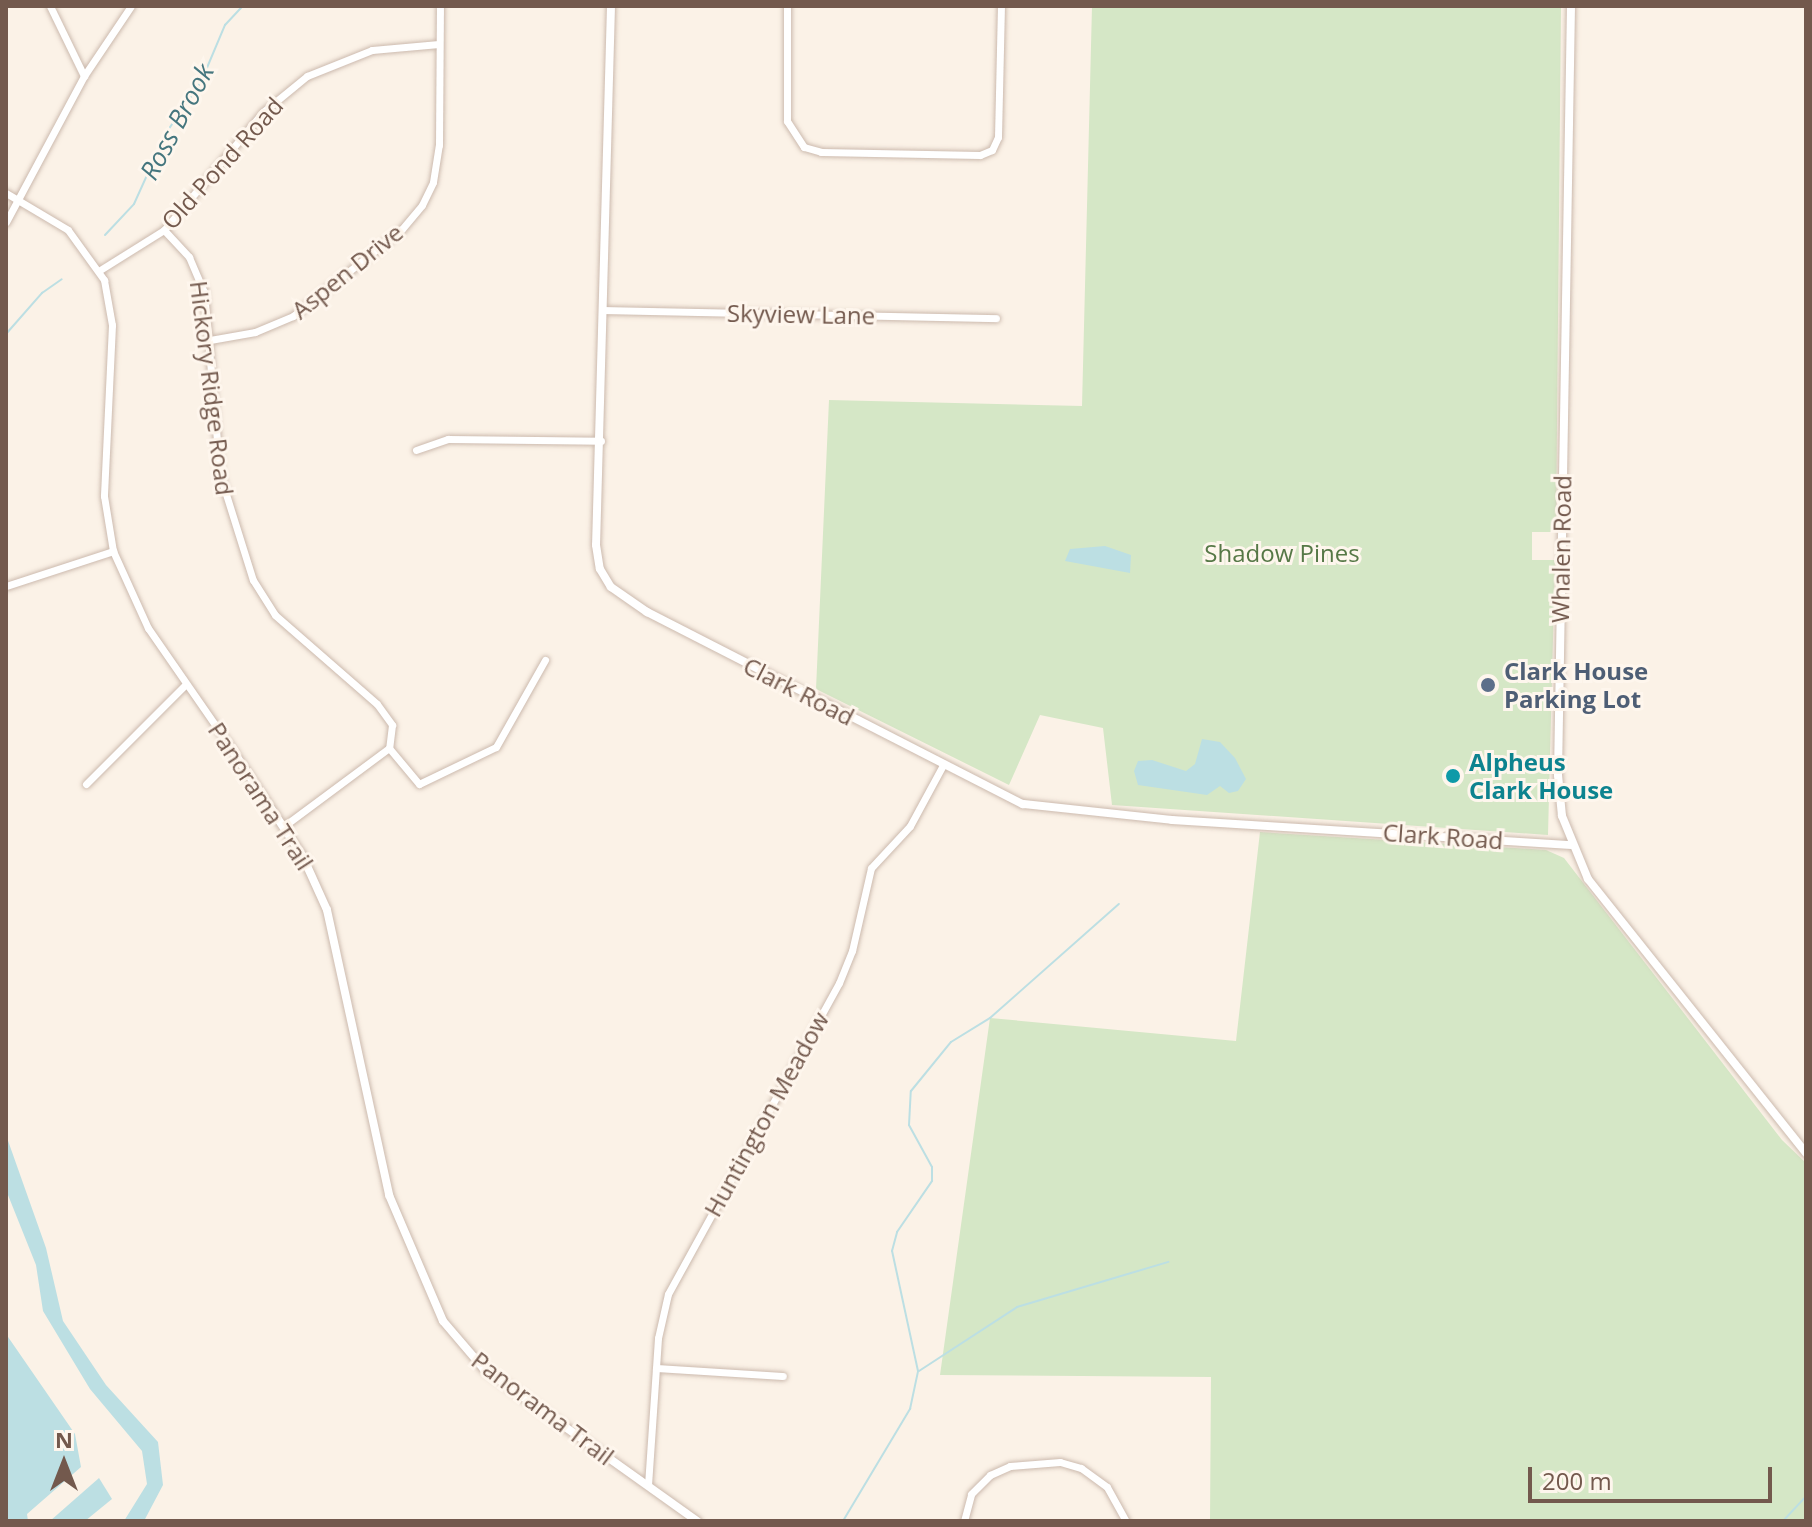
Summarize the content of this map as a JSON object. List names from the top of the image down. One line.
{"streets":{"street":["Old Pond Road","Aspen Drive","Skyview Lane","Hickory Ridge Road","Whalen Road","Clark Road","Panorama Trail","Huntington Meadow"]},"crossings":[["Old Pond Road","Aspen Drive"],["Old Pond Road","Hickory Ridge Road"],["Old Pond Road","Panorama Trail"],["Aspen Drive","Hickory Ridge Road"],["Skyview Lane","Clark Road"],["Whalen Road","Clark Road"],["Clark Road","Huntington Meadow"],["Panorama Trail","Huntington Meadow"]],"water":["Ross Brook"],"parks":["Shadow Pines"],"places":["Clark House Parking Lot","Alpheus Clark House"],"scale_bar":"200 m","north":"top"}
